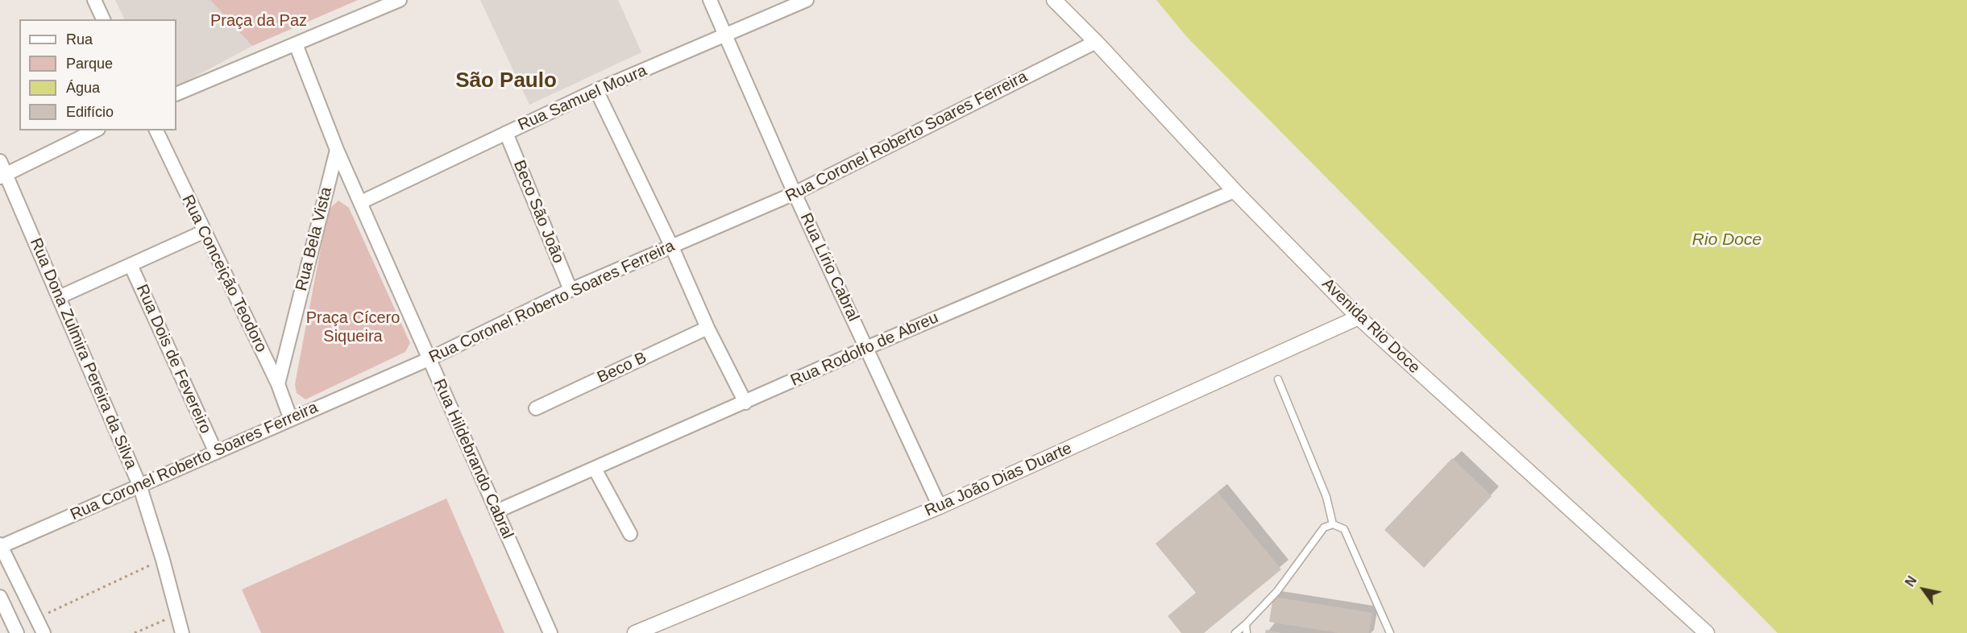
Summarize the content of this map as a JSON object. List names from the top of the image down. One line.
{"streets":{"street":["Rua Samuel Moura","Rua Coronel Roberto Soares Ferreira","Beco São João","Rua Bela Vista","Rua Lírio Cabral","Rua Conceição Teodoro","Avenida Rio Doce","Rua Rodolfo de Abreu","Rua Dona Zulmira Pereira da Silva","Rua Dois de Fevereiro","Beco B","Rua Hildebrando Cabral","Rua João Dias Duarte"]},"crossings":[["Rua Samuel Moura","Beco São João"],["Rua Samuel Moura","Rua Lírio Cabral"],["Rua Samuel Moura","Rua Hildebrando Cabral"],["Rua Coronel Roberto Soares Ferreira","Beco São João"],["Rua Coronel Roberto Soares Ferreira","Rua Lírio Cabral"],["Rua Coronel Roberto Soares Ferreira","Rua Conceição Teodoro"],["Rua Coronel Roberto Soares Ferreira","Avenida Rio Doce"],["Rua Coronel Roberto Soares Ferreira","Rua Dona Zulmira Pereira da Silva"],["Rua Coronel Roberto Soares Ferreira","Rua Dois de Fevereiro"],["Rua Coronel Roberto Soares Ferreira","Rua Hildebrando Cabral"],["Rua Bela Vista","Rua Conceição Teodoro"],["Rua Bela Vista","Rua Hildebrando Cabral"],["Rua Lírio Cabral","Rua Rodolfo de Abreu"],["Rua Lírio Cabral","Rua João Dias Duarte"],["Avenida Rio Doce","Rua Rodolfo de Abreu"],["Avenida Rio Doce","Rua João Dias Duarte"],["Rua Rodolfo de Abreu","Rua Hildebrando Cabral"]],"districts":["São Paulo"],"water":["Rio Doce"],"parks":["Praça da Paz","Praça Cícero Siqueira"],"legend":["Rua","Parque","Água","Edifício"],"north":"top left"}
